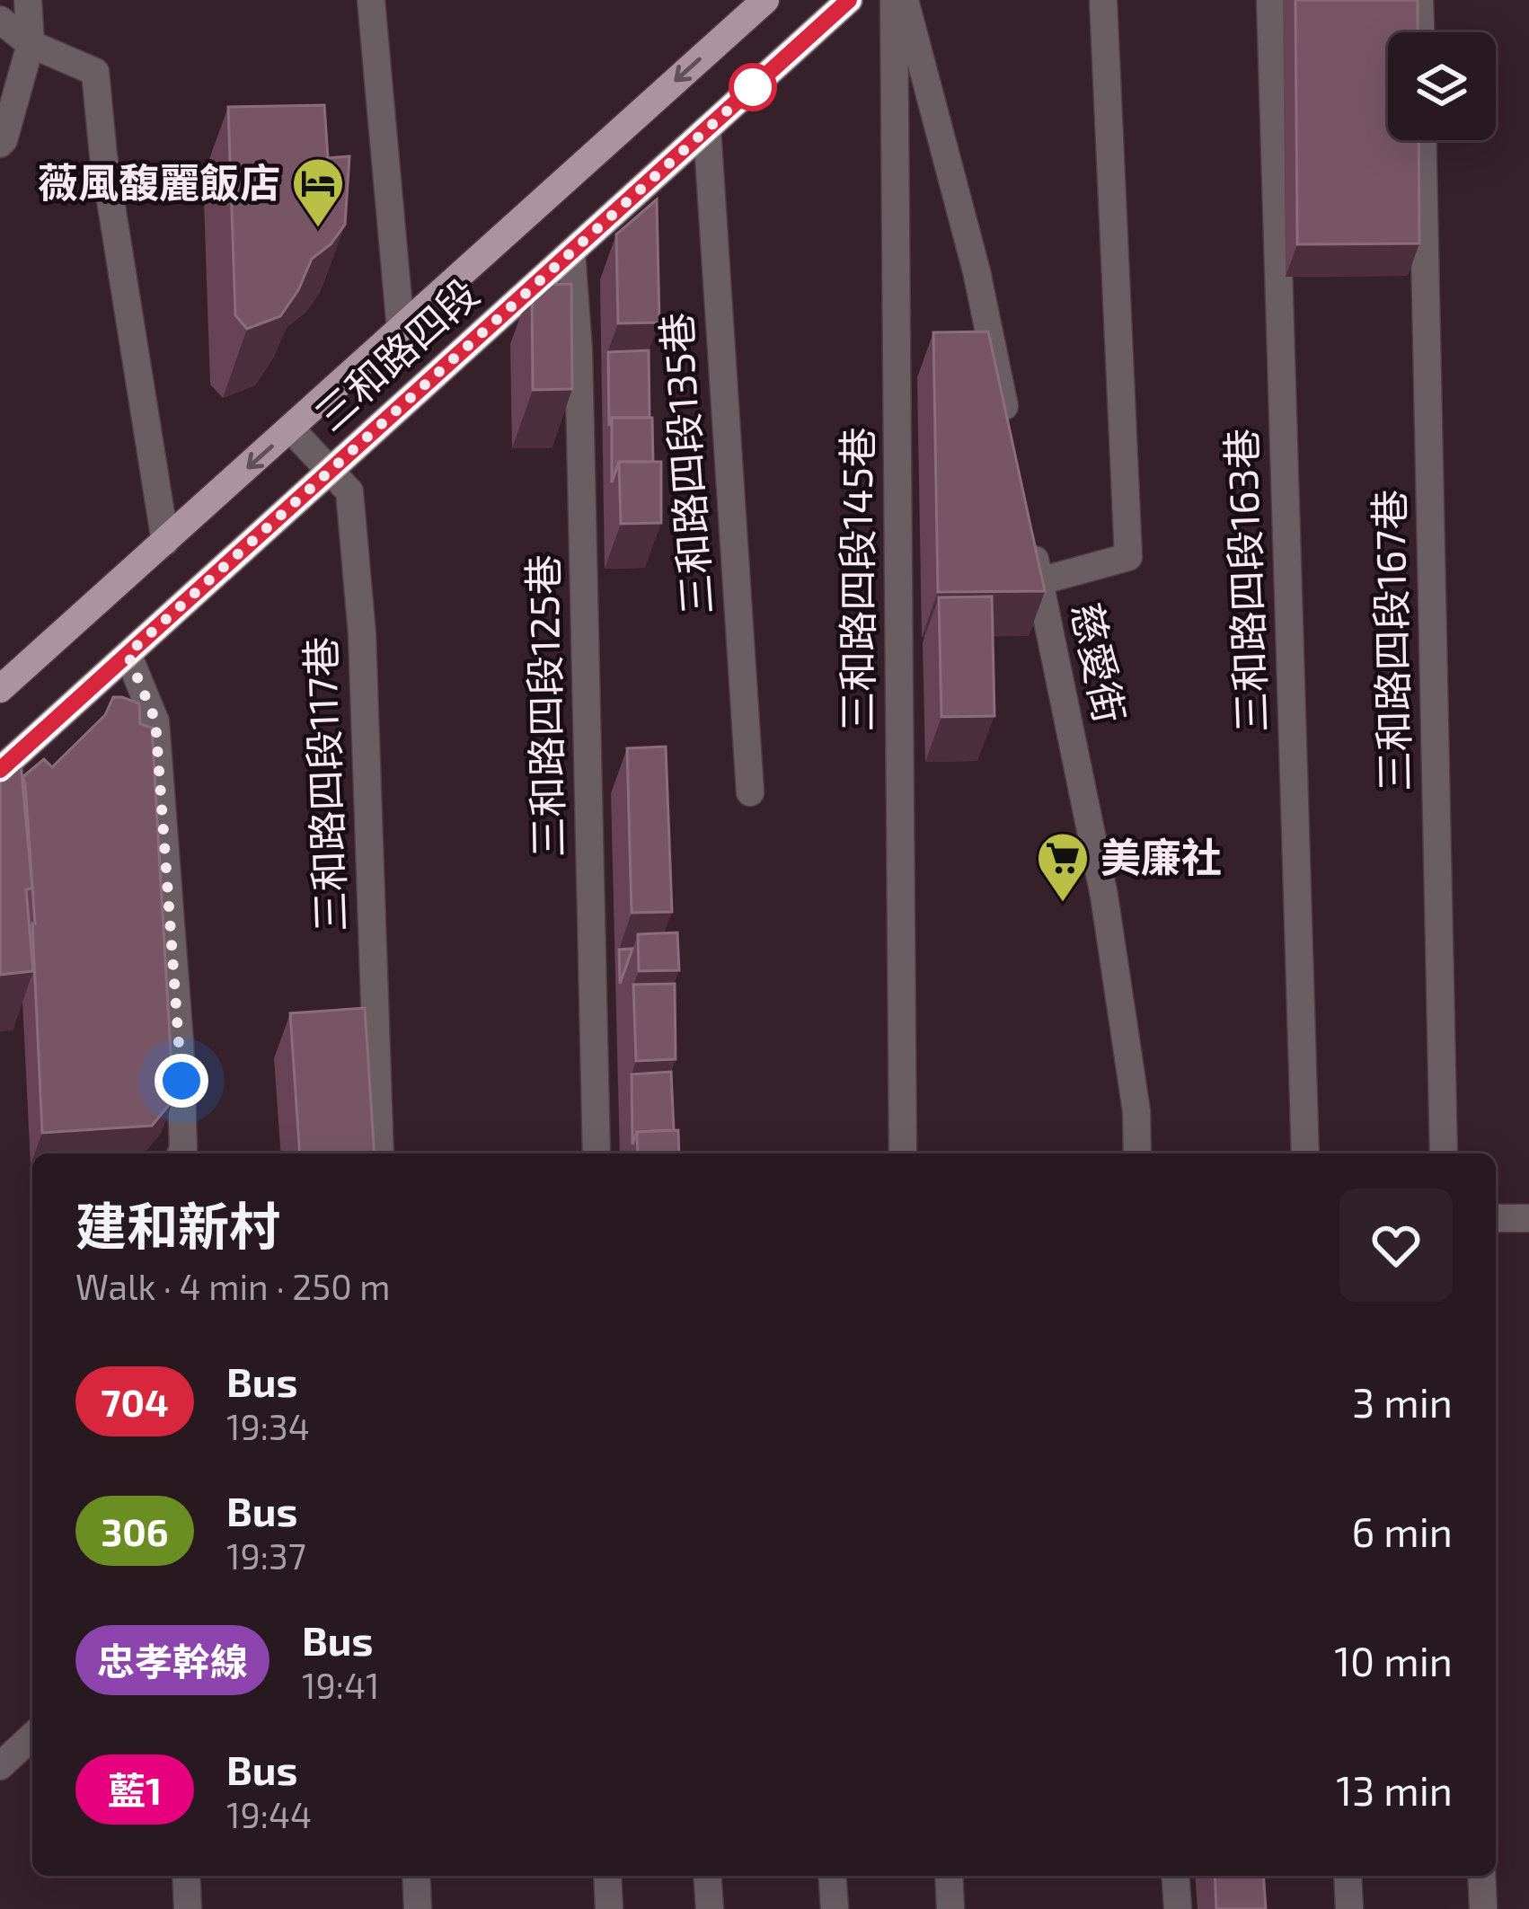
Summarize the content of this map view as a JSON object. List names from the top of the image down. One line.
{"streets":{"main road":["三和路四段"],"street":["三和路四段135巷","三和路四段145巷","三和路四段163巷","三和路四段167巷","慈愛街","三和路四段125巷","三和路四段117巷"]},"crossings":[["三和路四段","三和路四段135巷"],["三和路四段","三和路四段125巷"],["三和路四段","三和路四段117巷"]],"places":{"hotel":["薇風馥麗飯店"],"supermarket":["美廉社"]},"lines":["bus line 704"],"page":{"heading":["建和新村","Walk · 4 min · 250 m"],"list":[{"mark":"704","name":"Bus","note":"19:34","value":"3 min"},{"mark":"306","name":"Bus","note":"19:37","value":"6 min"},{"mark":"忠孝幹線","name":"Bus","note":"19:41","value":"10 min"},{"mark":"藍1","name":"Bus","note":"19:44","value":"13 min"}]}}
